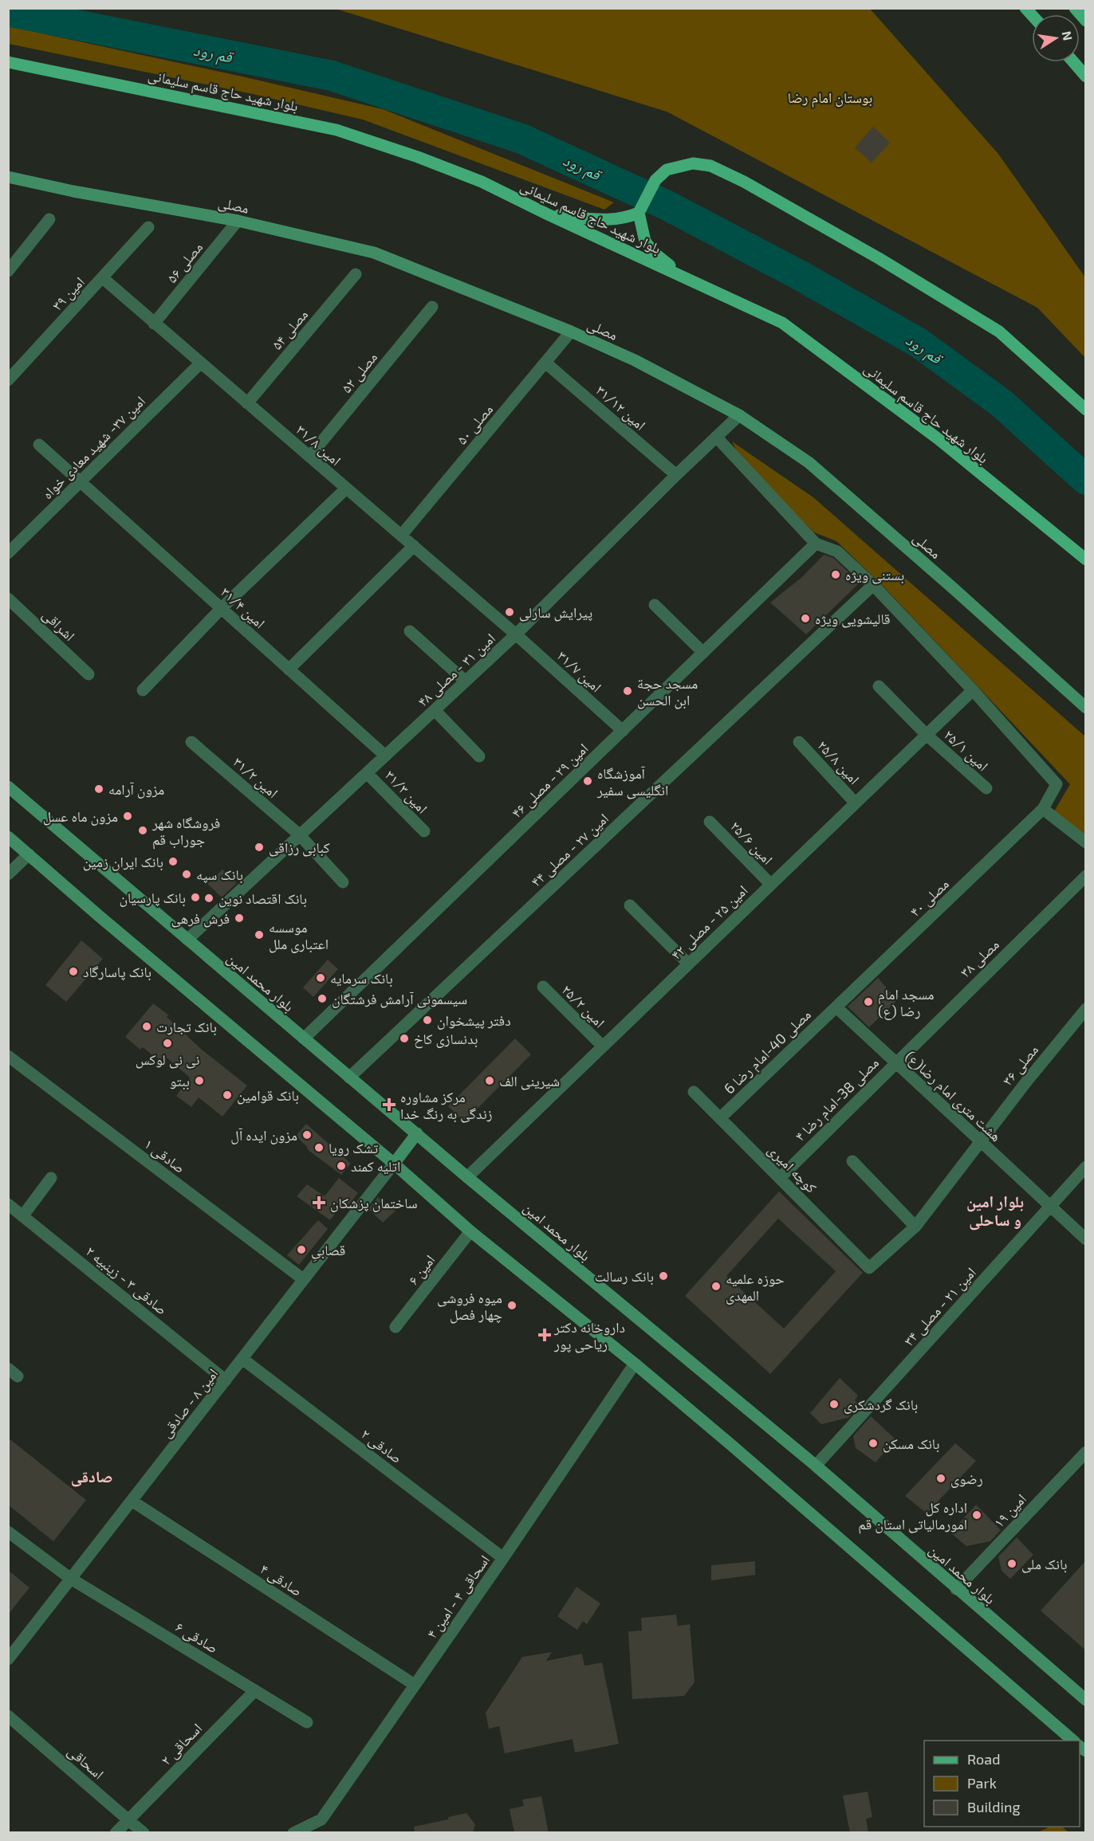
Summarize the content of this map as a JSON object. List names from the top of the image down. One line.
{"streets":{"main road":["بلوار شهید حاج قاسم سلیمانی","مصلی","بلوار محمد امین"],"street":["مصلی ۵۶","امین ۳۹","مصلی ۵۴","مصلی ۵۲","امین ۳۱/۱۲","مصلی ۵۰","امین ۳۱/۸","امین ۳۷- شهید معادی خواه","امین ۳۱/۴","اشراقی","امین ۳۱ - مصلی ۴۸","امین ۳۱/۷","امین ۲۵/۱","امین ۲۵/۸","امین ۳۱/۲","امین ۲۹ - مصلی ۴۶","امین ۳۱/۳","امین ۲۵/۶","امین ۲۷ - مصلی ۴۴","مصلی ۴۰","امین ۲۵ - مصلی ۴۲","مصلی ۳۸","امین ۲۵/۲","مصلی 40-امام رضا 6","مصلی ۳۶","هشت متری امام رضا(ع)","مصلی 38-امام رضا ۴","صادقی ۱","کوچه امیری","امین ۶","صادقی ۳ - زینبیه ۲","امین ۲۱ - مصلی ۳۴","امین ۸ - صادقی","صادقی ۲","امین ۱۹","صادقی ۴","اسحاقی ۴ - امین ۴","صادقی ۶","اسحاقی ۲","اسحاقی"]},"crossings":[["مصلی","مصلی ۵۶"],["مصلی","مصلی ۵۰"],["مصلی","امین ۳۱ - مصلی ۴۸"],["مصلی ۵۶","امین ۳۱/۸"],["امین ۳۹","امین ۳۱/۸"],["مصلی ۵۴","امین ۳۱/۸"],["مصلی ۵۲","امین ۳۱/۸"],["امین ۳۱/۱۲","مصلی ۵۰"],["امین ۳۱/۱۲","امین ۳۱ - مصلی ۴۸"],["مصلی ۵۰","امین ۳۱/۸"],["امین ۳۱/۸","امین ۳۷- شهید معادی خواه"],["امین ۳۱/۸","امین ۳۱ - مصلی ۴۸"],["امین ۳۱/۸","امین ۳۱/۷"],["امین ۳۷- شهید معادی خواه","امین ۳۱/۴"],["امین ۳۱/۴","امین ۳۱ - مصلی ۴۸"],["امین ۳۱ - مصلی ۴۸","امین ۳۱/۷"],["امین ۳۱ - مصلی ۴۸","امین ۳۱/۲"],["امین ۳۱ - مصلی ۴۸","امین ۳۱/۳"],["امین ۳۱ - مصلی ۴۸","بلوار محمد امین"],["امین ۳۱/۷","امین ۲۹ - مصلی ۴۶"],["امین ۲۵/۱","امین ۲۵ - مصلی ۴۲"],["امین ۲۵/۸","امین ۲۵ - مصلی ۴۲"],["امین ۲۹ - مصلی ۴۶","بلوار محمد امین"],["امین ۲۵/۶","امین ۲۵ - مصلی ۴۲"],["امین ۲۷ - مصلی ۴۴","بلوار محمد امین"],["مصلی ۴۰","امین ۲۵ - مصلی ۴۲"],["مصلی ۴۰","مصلی 40-امام رضا 6"],["مصلی ۴۰","هشت متری امام رضا(ع)"],["امین ۲۵ - مصلی ۴۲","بلوار محمد امین"],["امین ۲۵ - مصلی ۴۲","امین ۲۵/۲"],["مصلی ۳۸","هشت متری امام رضا(ع)"],["مصلی ۳۸","مصلی 38-امام رضا ۴"],["بلوار محمد امین","امین ۲۱ - مصلی ۳۴"],["بلوار محمد امین","امین ۱۹"],["مصلی 40-امام رضا 6","هشت متری امام رضا(ع)"],["مصلی 40-امام رضا 6","کوچه امیری"],["مصلی ۳۶","هشت متری امام رضا(ع)"],["مصلی ۳۶","کوچه امیری"],["هشت متری امام رضا(ع)","مصلی 38-امام رضا ۴"],["هشت متری امام رضا(ع)","امین ۲۱ - مصلی ۳۴"],["مصلی 38-امام رضا ۴","کوچه امیری"],["صادقی ۱","امین ۸ - صادقی"],["صادقی ۳ - زینبیه ۲","امین ۸ - صادقی"],["امین ۸ - صادقی","صادقی ۲"],["امین ۸ - صادقی","صادقی ۴"],["امین ۸ - صادقی","صادقی ۶"],["صادقی ۲","اسحاقی ۴ - امین ۴"],["صادقی ۴","اسحاقی ۴ - امین ۴"],["صادقی ۶","اسحاقی ۲"],["اسحاقی ۲","اسحاقی"]],"districts":["بلوار امین و ساحلی","صادقی"],"water":["قم رود"],"parks":["بوستان امام رضا"],"places":{"other":["بستنی ویژه","پیرایش سارلی","قالیشویی ویژه","مسجد حجة ابن الحسن","آموزشگاه انگلیسی سفیر","مزون آرامه","مزون ماه عسل","فروشگاه شهر جوراب قم","کبابی رزاقی","بانک ایران زمین","بانک سپه","بانک پارسیان","بانک اقتصاد نوین","فرش فرهی","موسسه اعتباری ملل","بانک پاسارگاد","بانک سرمایه","سیسمونی آرامش فرشتگان","مسجد امام رضا (ع)","دفتر پیشخوان","بانک تجارت","بدنسازی کاخ","نی نی لوکس","ببتو","شیرینی الف","بانک قوامین","مزون ایده آل","تشک رویا","اتلیه کمند","قصابیِ","بانک رسالت","حوزه علمیه المهدی","میوه فروشی چهار فصل","بانک گردشکری","بانک مسکن","رضوی","اداره کل امورمالیاتی استان قم","بانک ملی"],"health":["مرکز مشاوره زندگی به رنگ خدا","ساختمان پزشکان","داروخانه دکتر ریاحی پور"]},"legend":["Road","Park","Building"],"north":"right"}
